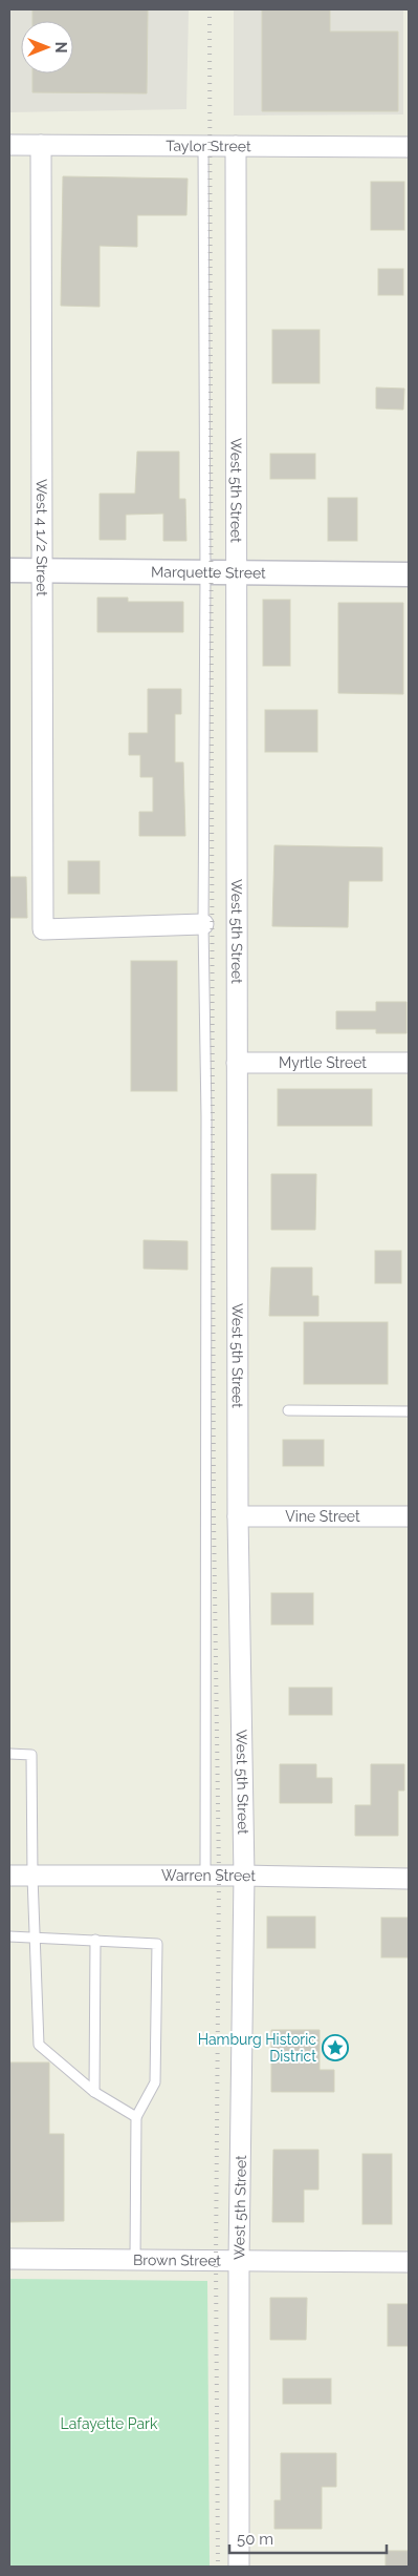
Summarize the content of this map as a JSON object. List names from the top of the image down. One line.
{"streets":{"street":["Taylor Street","West 5th Street","West 4 1/2 Street","Marquette Street","Myrtle Street","Vine Street","Warren Street","Brown Street"]},"crossings":[["Taylor Street","West 5th Street"],["Taylor Street","West 4 1/2 Street"],["West 5th Street","Marquette Street"],["West 5th Street","Myrtle Street"],["West 5th Street","Vine Street"],["West 5th Street","Warren Street"],["West 5th Street","Brown Street"],["West 4 1/2 Street","Marquette Street"]],"parks":["Lafayette Park"],"places":{"place":["Hamburg Historic District"]},"scale_bar":"50 m","north":"right"}
